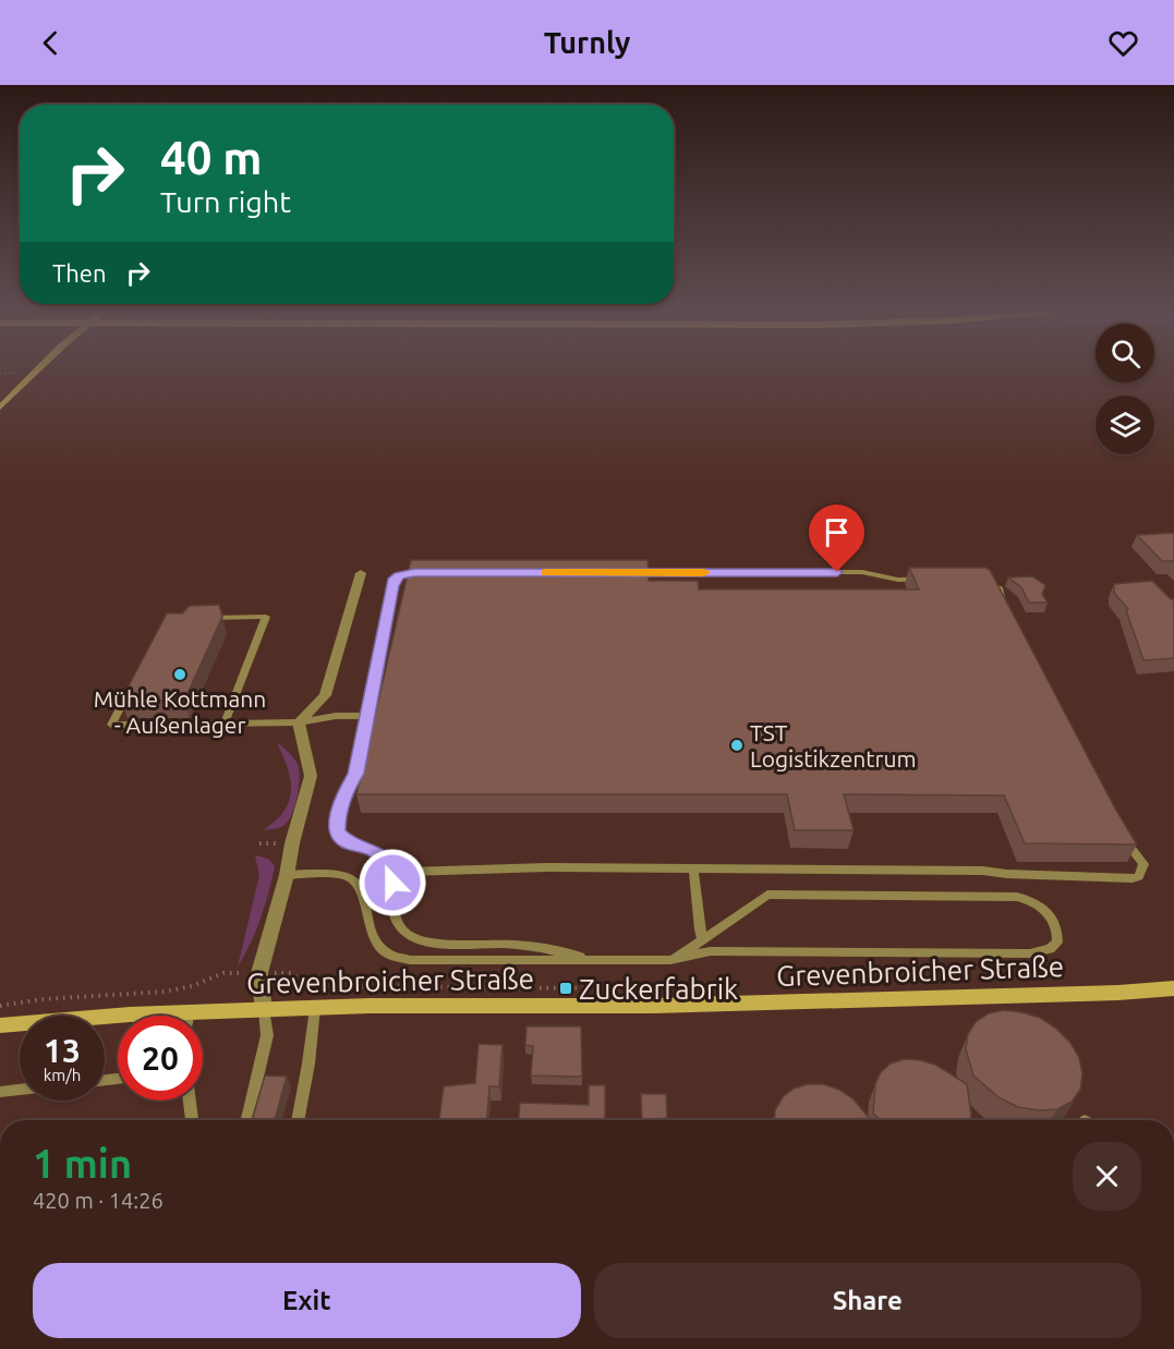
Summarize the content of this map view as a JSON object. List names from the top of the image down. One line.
{"streets":{"street":["Grevenbroicher Straße"]},"places":{"other":["Mühle Kottmann - Außenlager","TST Logistikzentrum"],"transit":["Zuckerfabrik"]},"page":{"header":"Turnly","turn":["40 m","Turn right"],"then":"Then","speed":"13 km/h","limit":"20","heading":["1 min","420 m · 14:26"],"buttons":["Exit","Share"]}}
